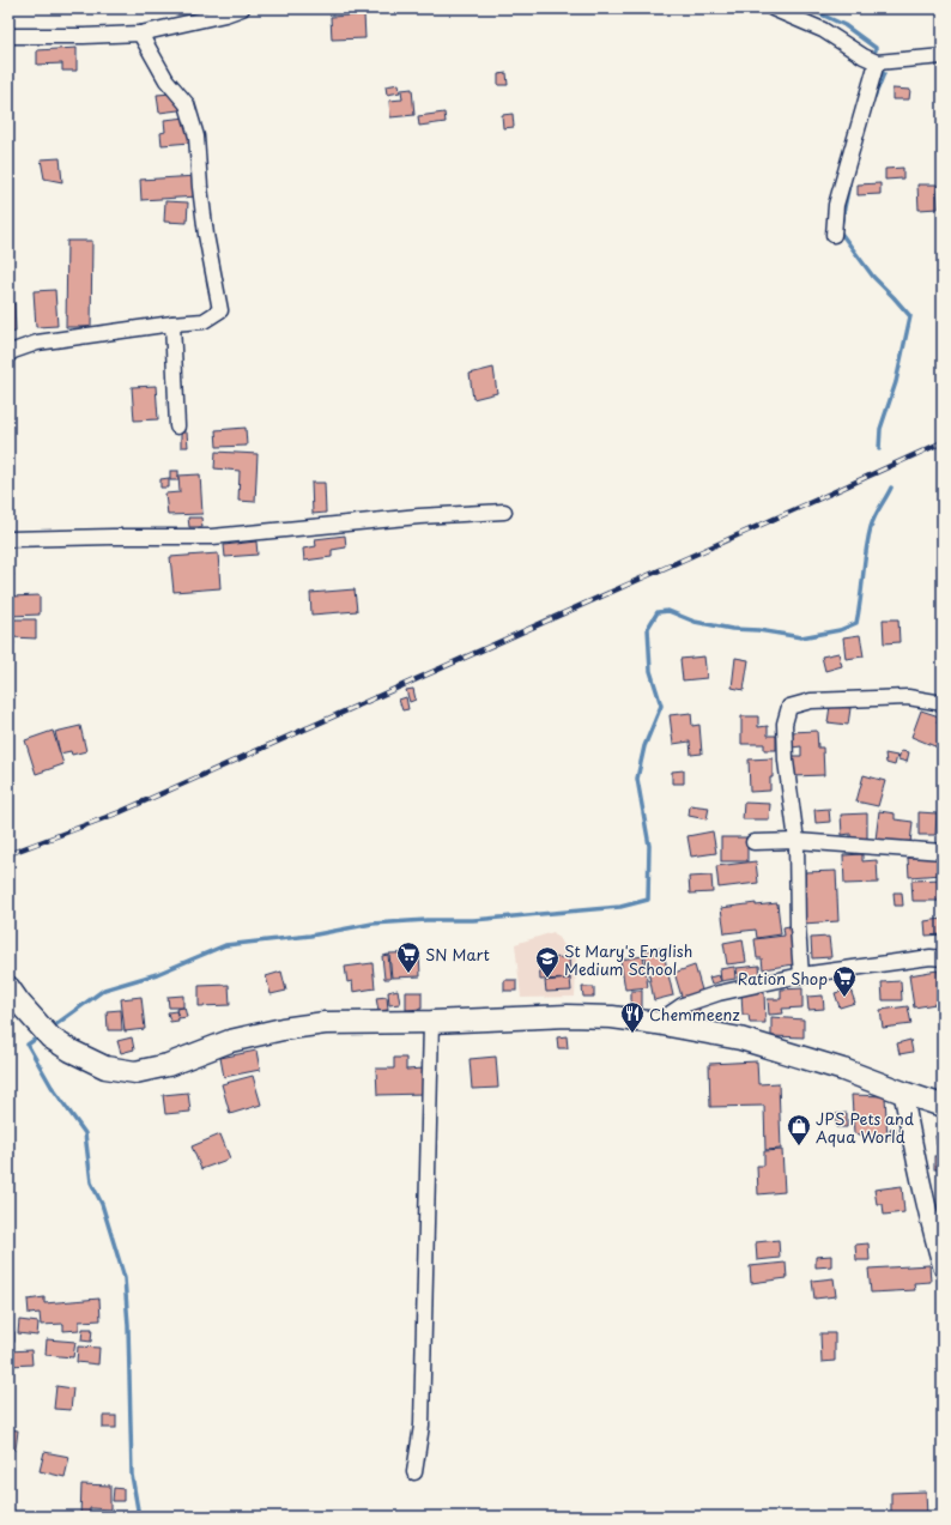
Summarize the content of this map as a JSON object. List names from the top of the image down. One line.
{"places":{"supermarket":["SN Mart","Ration Shop"],"school or university":["St Mary's English Medium School"],"restaurant":["Chemmeenz"],"shop":["JPS Pets and Aqua World"]}}
